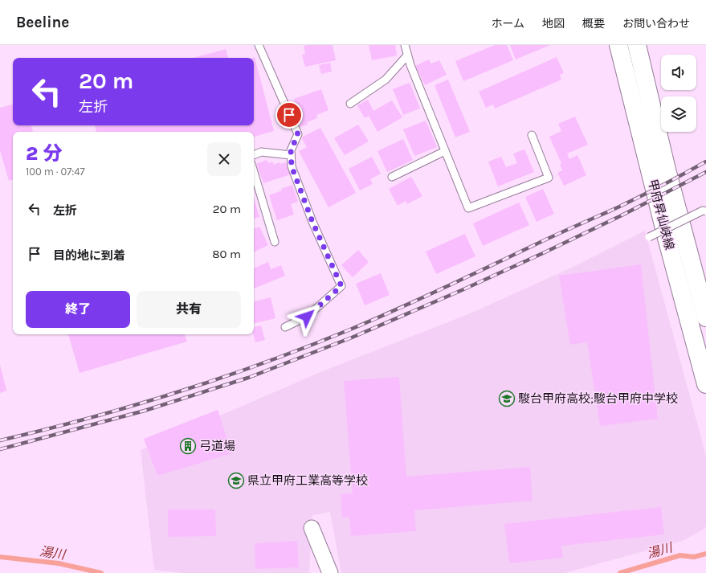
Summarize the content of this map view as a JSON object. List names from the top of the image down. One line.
{"streets":{"main road":["甲府昇仙峡線"]},"water":["湯川"],"places":{"school or university":["駿台甲府高校;駿台甲府中学校","県立甲府工業高等学校"],"building":["弓道場"]},"page":{"header":"Beeline","nav":["ホーム","地図","概要","お問い合わせ"],"turn":["20 m","左折"],"heading":["2 分","100 m · 07:47"],"list":[{"name":"左折","value":"20 m"},{"name":"目的地に到着","value":"80 m"}],"buttons":["終了","共有"]}}
